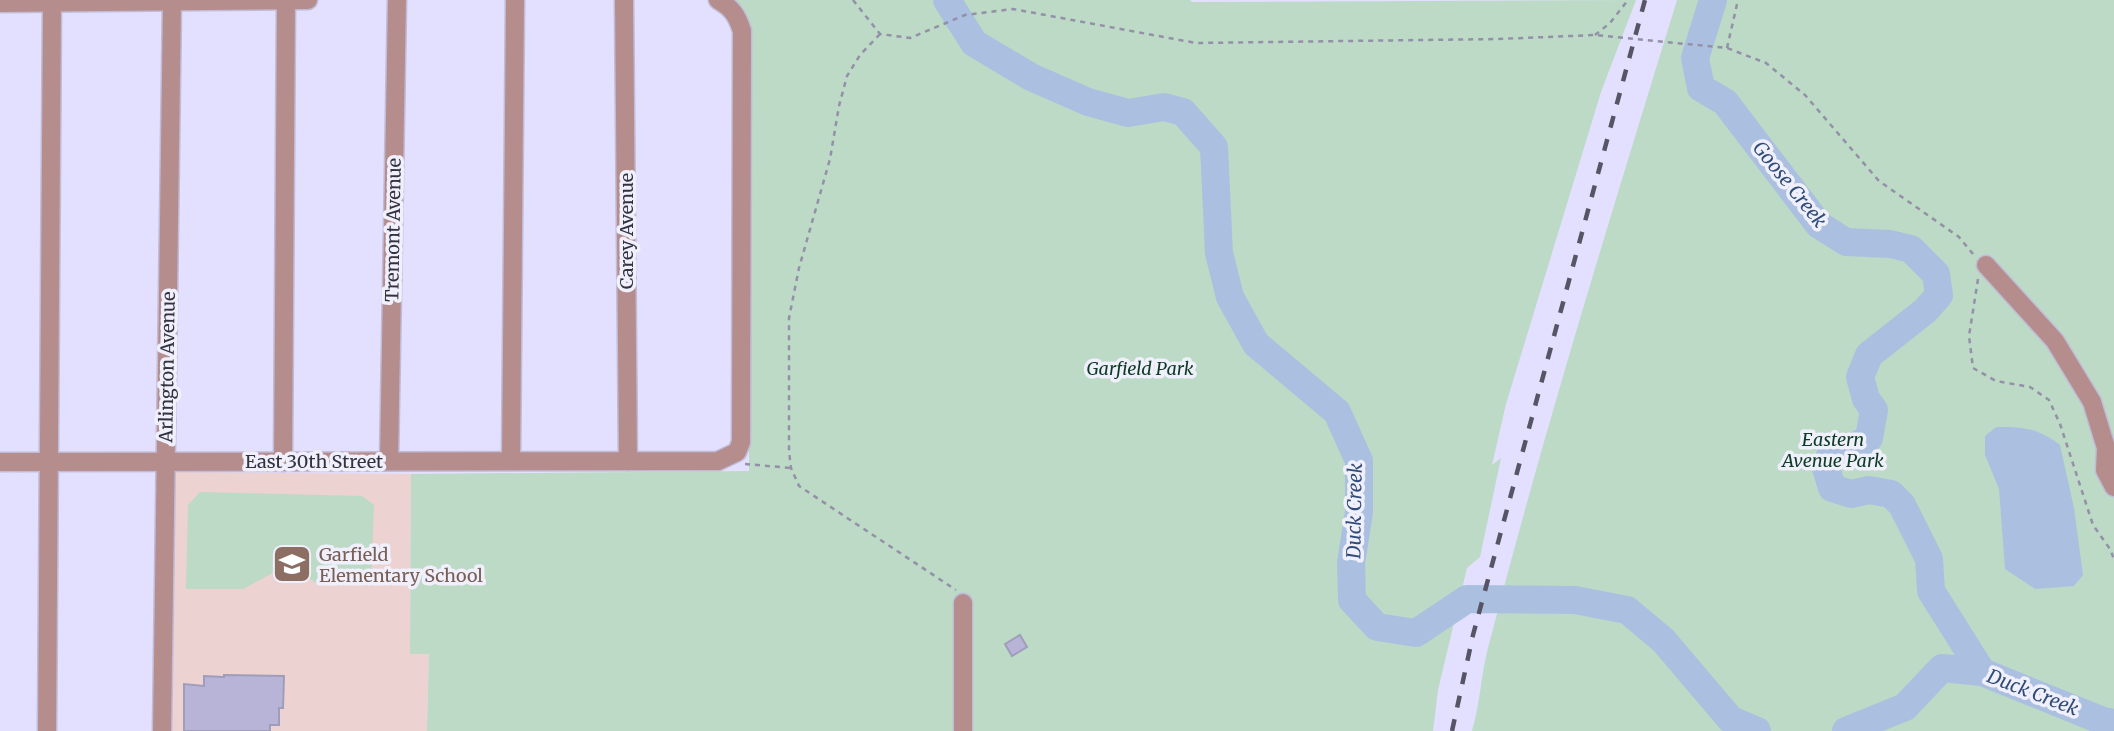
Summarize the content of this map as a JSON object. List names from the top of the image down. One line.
{"streets":{"street":["Tremont Avenue","Carey Avenue","Arlington Avenue","East 30th Street"]},"crossings":[["Tremont Avenue","East 30th Street"],["Carey Avenue","East 30th Street"],["Arlington Avenue","East 30th Street"]],"water":["Goose Creek","Duck Creek"],"parks":["Garfield Park","Eastern Avenue Park"],"places":{"school or university":["Garfield Elementary School"]}}
